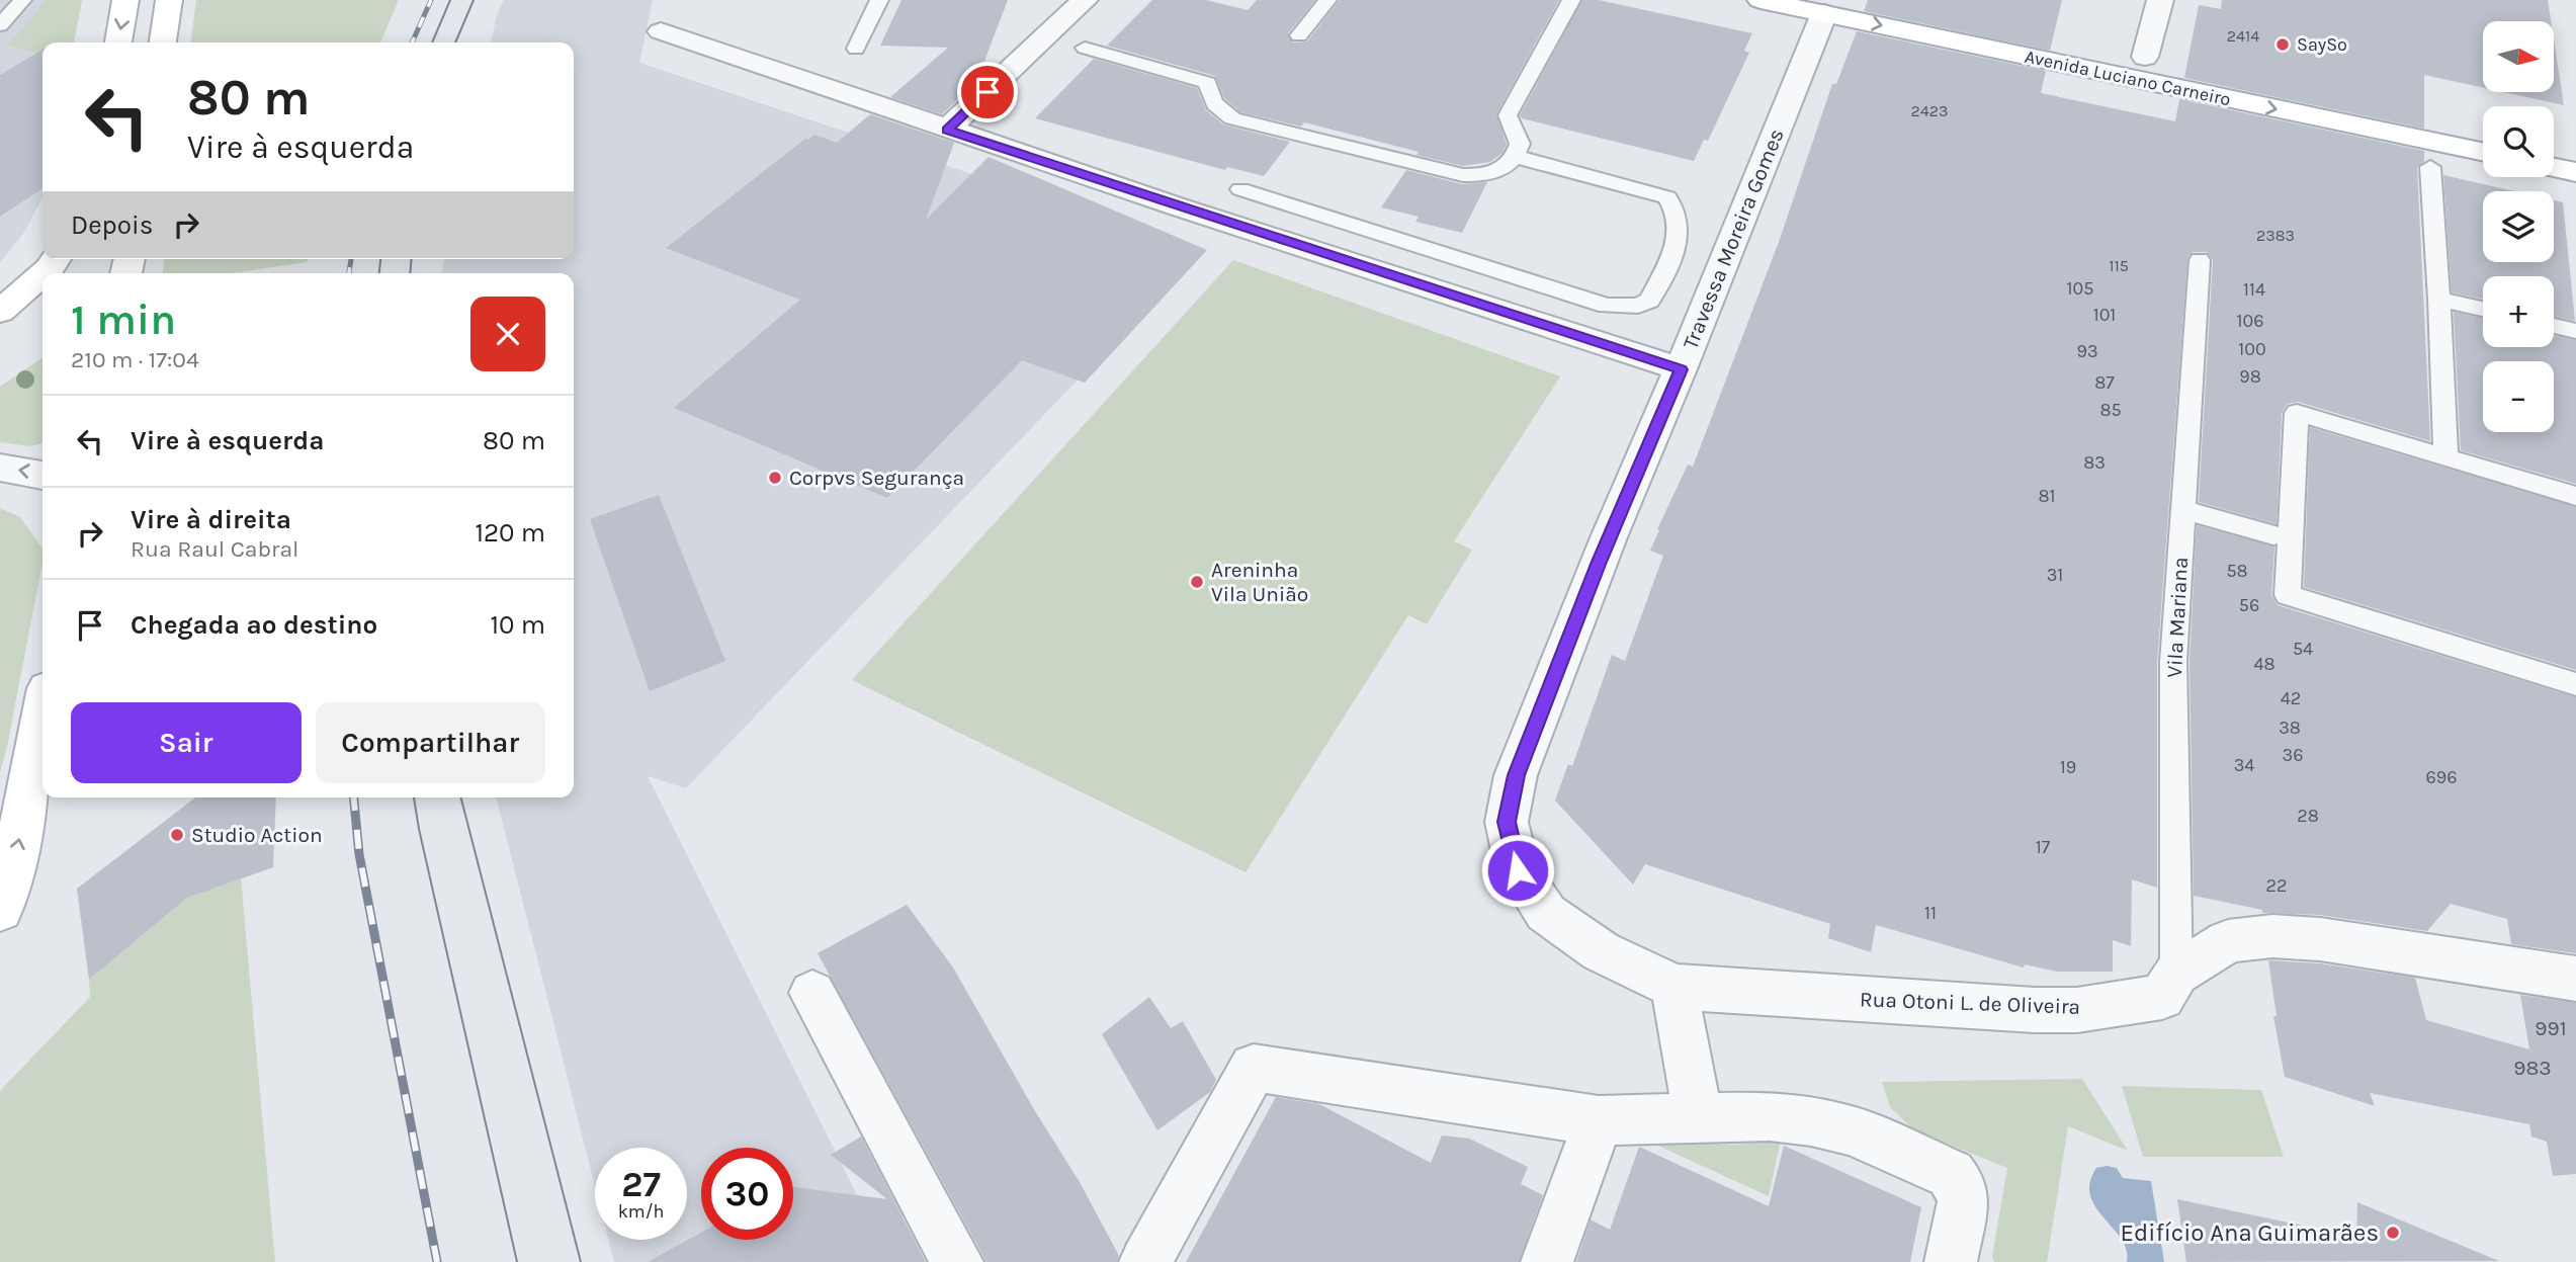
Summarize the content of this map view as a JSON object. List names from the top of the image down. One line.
{"streets":{"main road":["Avenida Luciano Carneiro"],"street":["Travessa Moreira Gomes","Rua Otoni L. de Oliveira"],"lane":["Vila Mariana"]},"crossings":[["Avenida Luciano Carneiro","Travessa Moreira Gomes"],["Travessa Moreira Gomes","Rua Otoni L. de Oliveira"],["Vila Mariana","Rua Otoni L. de Oliveira"]],"places":["SaySo","Corpvs Segurança","Areninha Vila União","Studio Action","Edifício Ana Guimarães"],"house_numbers":["2414","2423","2383","115","105","114","101","106","100","93","98","87","85","83","81","58","31","56","54","48","42","38","36","34","19","696","28","17","22","11","991","983"],"north":"right","page":{"map_buttons":["+","−"],"turn":["80 m","Vire à esquerda"],"then":"Depois","heading":["1 min","210 m · 17:04"],"list":[{"name":"Vire à esquerda","value":"80 m"},{"name":"Vire à direita","note":"Rua Raul Cabral","value":"120 m"},{"name":"Chegada ao destino","value":"10 m"}],"buttons":["Sair","Compartilhar"],"speed":"27 km/h","limit":"30"}}
